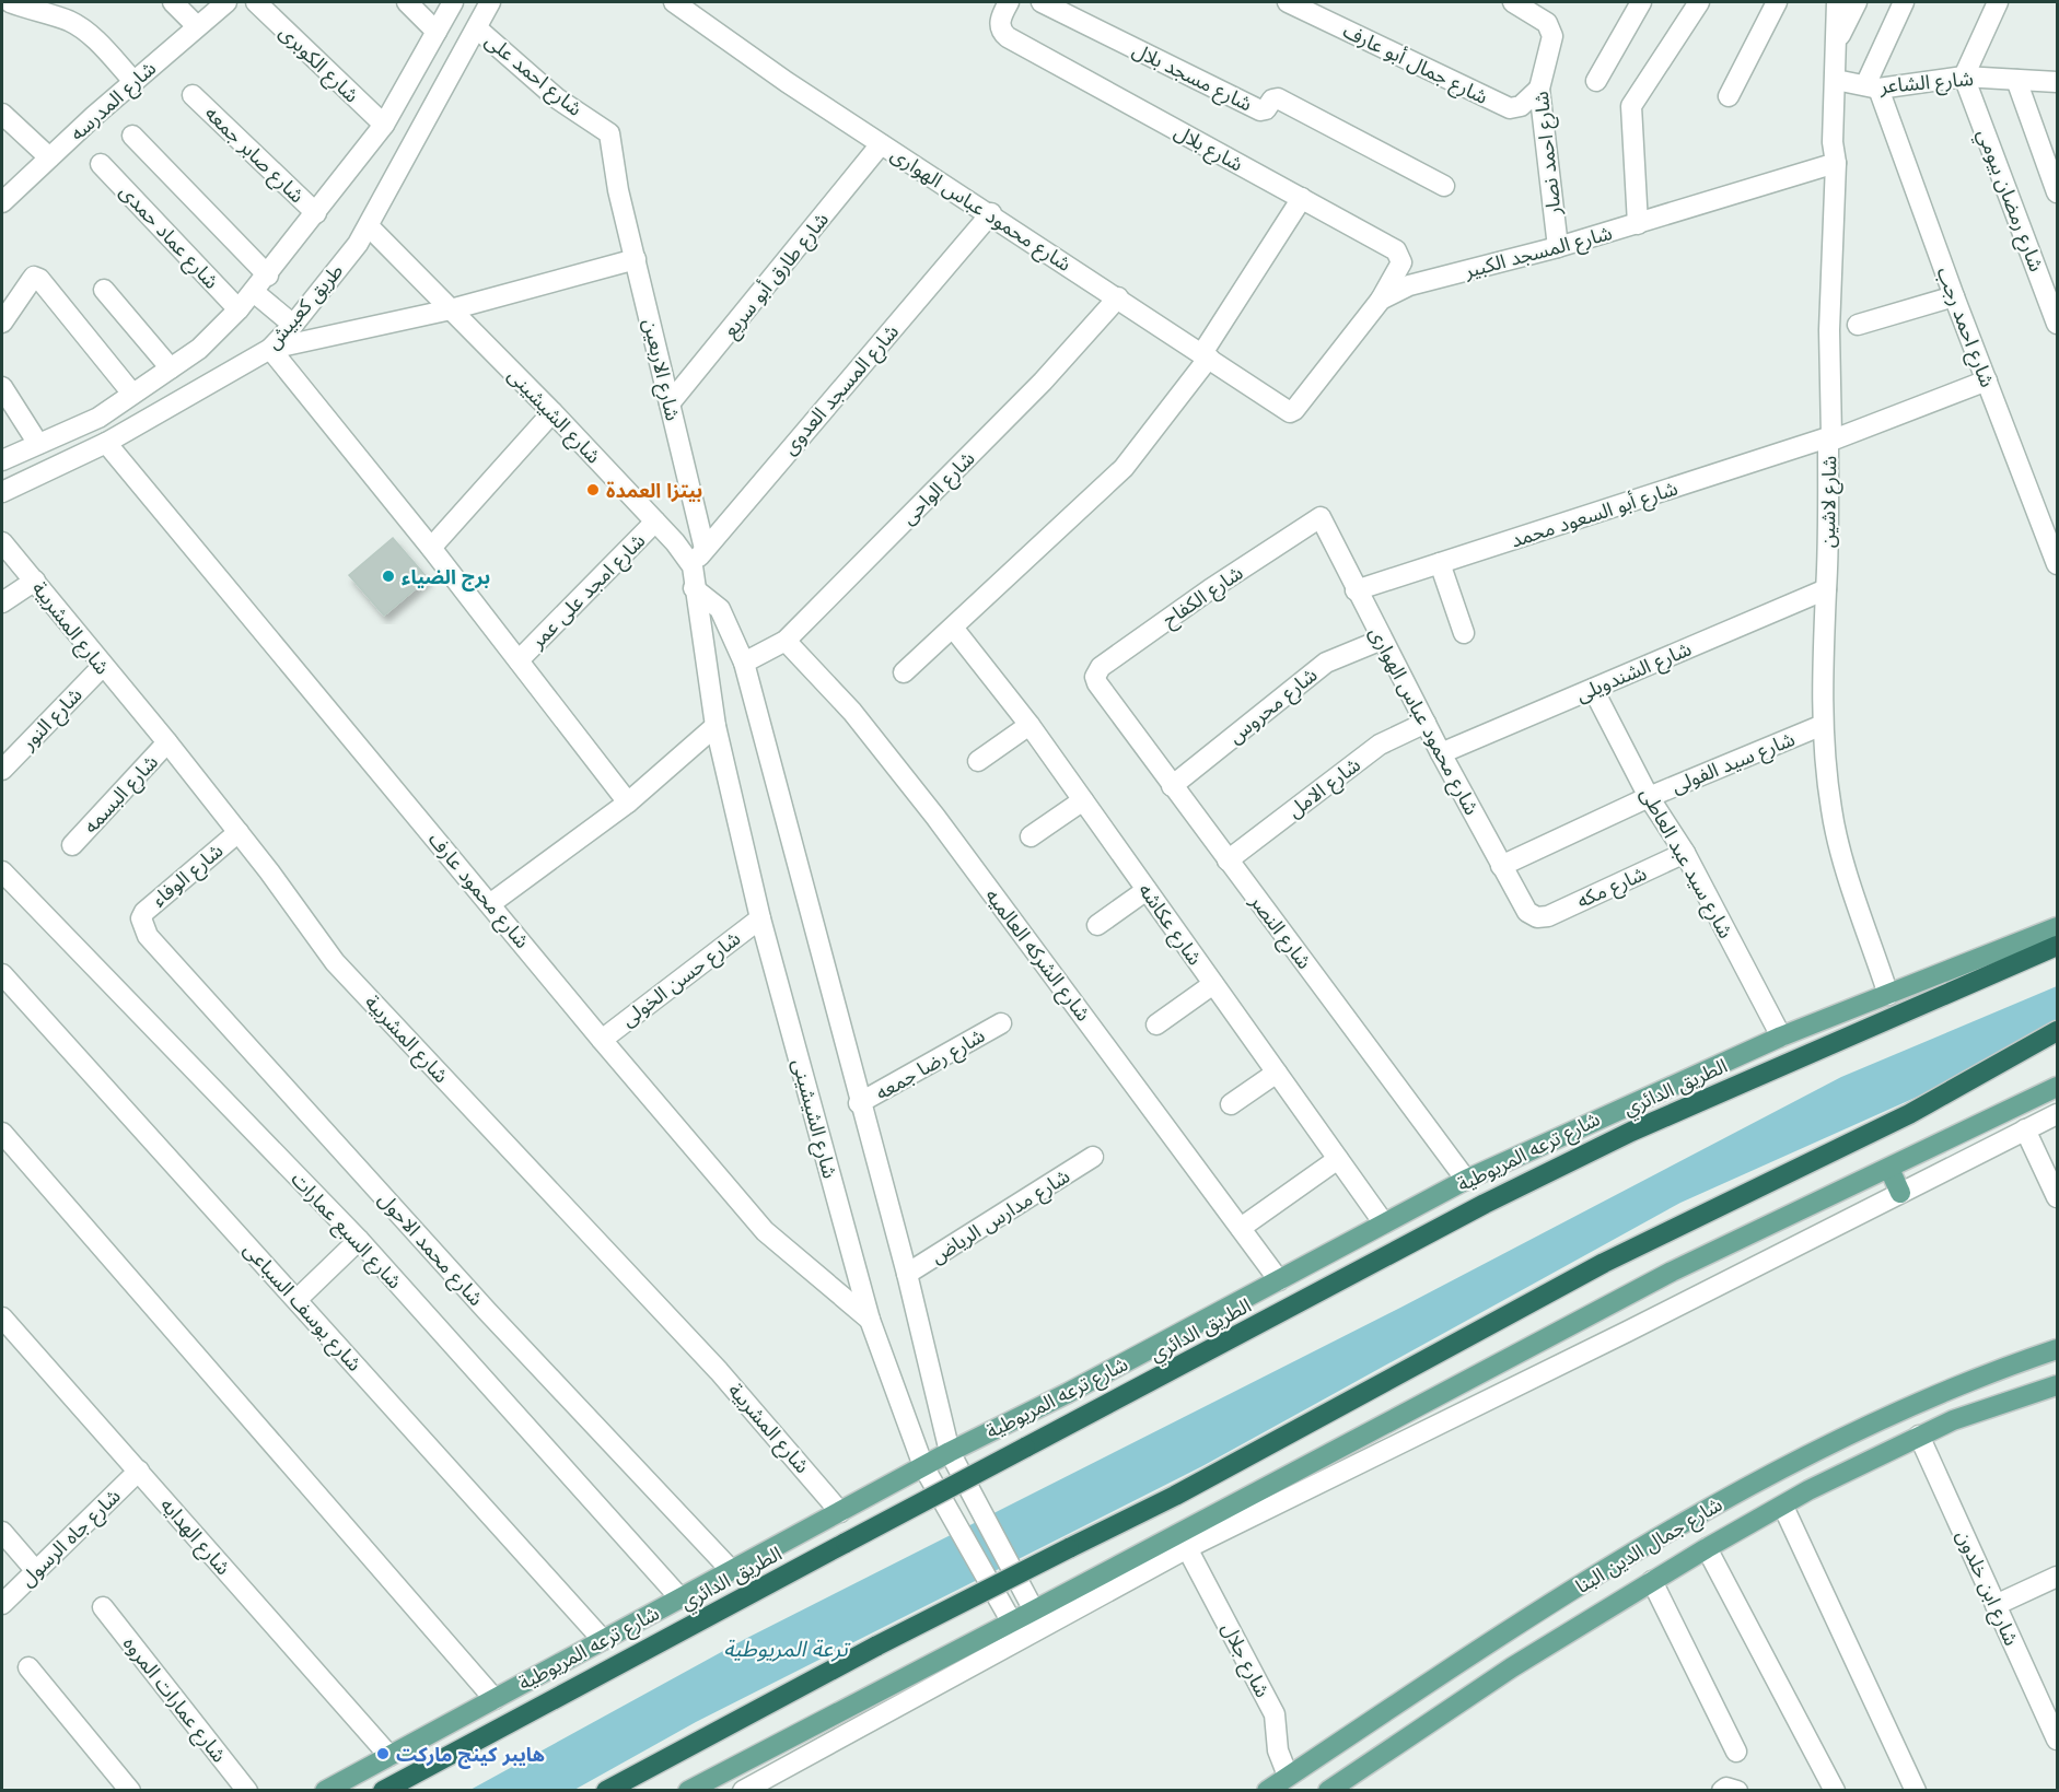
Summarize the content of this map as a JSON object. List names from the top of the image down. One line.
{"streets":{"highway":["الطريق الدائري"],"main road":["شارع ترعه المريوطية","شارع جمال الدين البنا"],"street":["شارع الكوبرى","شارع جمال أبو عارف","شارع احمد على","شارع مسجد بلال","شارع الشاعر","شارع المدرسه","شارع بلال","شارع احمد نصار","شارع صابر جمعه","شارع رمضان بيومي","شارع محمود عباس الهوارى","شارع عماد حمدى","شارع المسجد الكبير","شارع طارق أبو سريع","طريق كعبيش","شارع احمد رجب","شارع الاربعين","شارع المسجد العدوى","شارع الشيشينى","شارع الواحى","شارع لاشين","شارع أبو السعود محمد","شارع امجد على عمر","شارع الكفاح","شارع المشربية","شارع الشندويلى","شارع محروس","شارع النور","شارع سيد الفولى","شارع الامل","شارع البسمه","شارع سيد عبد العاطى","شارع الوفاء","شارع مكه","شارع محمود عارف","شارع عكاشه","شارع النصر","شارع الشركه العالميه","شارع حسن الخولى","شارع رضا جمعه","شارع مدارس الرياض","شارع السبع عمارات","شارع محمد الاحول","شارع يوسف السباعى","شارع الهدايه","شارع جاه الرسول","شارع ابن خلدون","شارع جلال","شارع عمارات المروه"]},"crossings":[["شارع جمال أبو عارف","شارع احمد نصار"],["شارع احمد على","طريق كعبيش"],["شارع احمد على","شارع الاربعين"],["شارع الشاعر","شارع رمضان بيومي"],["شارع الشاعر","شارع احمد رجب"],["شارع الشاعر","شارع لاشين"],["شارع بلال","شارع المسجد الكبير"],["شارع احمد نصار","شارع المسجد الكبير"],["شارع محمود عباس الهوارى","شارع المسجد الكبير"],["شارع محمود عباس الهوارى","شارع طارق أبو سريع"],["شارع محمود عباس الهوارى","شارع المسجد العدوى"],["شارع محمود عباس الهوارى","شارع الواحى"],["شارع محمود عباس الهوارى","شارع أبو السعود محمد"],["شارع محمود عباس الهوارى","شارع الكفاح"],["شارع محمود عباس الهوارى","شارع الشندويلى"],["شارع محمود عباس الهوارى","شارع محروس"],["شارع محمود عباس الهوارى","شارع سيد الفولى"],["شارع محمود عباس الهوارى","شارع الامل"],["شارع محمود عباس الهوارى","شارع مكه"],["شارع المسجد الكبير","شارع لاشين"],["شارع طارق أبو سريع","شارع الاربعين"],["طريق كعبيش","شارع الشيشينى"],["طريق كعبيش","شارع محمود عارف"],["شارع احمد رجب","شارع أبو السعود محمد"],["شارع الاربعين","شارع المسجد العدوى"],["شارع المسجد العدوى","شارع الشيشينى"],["شارع الشيشينى","شارع امجد على عمر"],["شارع الشيشينى","شارع محمود عارف"],["شارع الشيشينى","شارع حسن الخولى"],["شارع الشيشينى","شارع ترعه المريوطية"],["شارع الواحى","شارع الشركه العالميه"],["شارع لاشين","شارع أبو السعود محمد"],["شارع لاشين","شارع الشندويلى"],["شارع لاشين","شارع سيد الفولى"],["شارع لاشين","شارع ترعه المريوطية"],["شارع الكفاح","شارع النصر"],["شارع المشربية","شارع النور"],["شارع المشربية","شارع البسمه"],["شارع المشربية","شارع الوفاء"],["شارع المشربية","شارع ترعه المريوطية"],["شارع الشندويلى","شارع سيد عبد العاطى"],["شارع محروس","شارع النصر"],["شارع سيد الفولى","شارع سيد عبد العاطى"],["شارع الامل","شارع النصر"],["شارع سيد عبد العاطى","شارع مكه"],["شارع سيد عبد العاطى","شارع ترعه المريوطية"],["شارع الوفاء","شارع محمد الاحول"],["شارع محمود عارف","شارع حسن الخولى"],["شارع عكاشه","شارع ترعه المريوطية"],["شارع النصر","شارع ترعه المريوطية"],["شارع الشركه العالميه","شارع ترعه المريوطية"],["شارع ترعه المريوطية","شارع السبع عمارات"],["شارع ترعه المريوطية","شارع محمد الاحول"],["شارع ترعه المريوطية","شارع يوسف السباعى"],["شارع ترعه المريوطية","شارع الهدايه"],["شارع الهدايه","شارع جاه الرسول"],["شارع جمال الدين البنا","شارع ابن خلدون"],["شارع جمال الدين البنا","شارع جلال"]],"water":["ترعة المريوطية"],"places":["بيتزا العمدة","برج الضياء","هايبر كينج ماركت"]}
